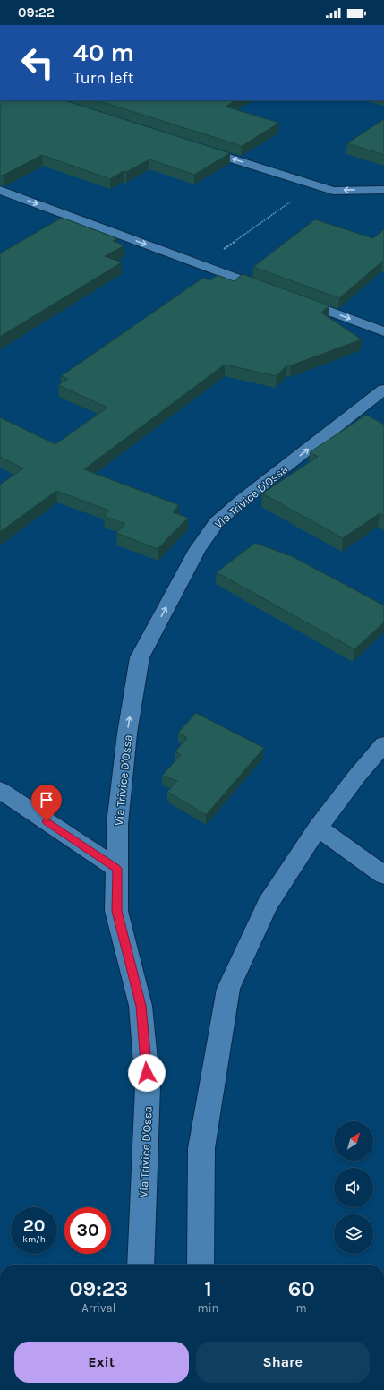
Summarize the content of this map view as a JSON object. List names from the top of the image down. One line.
{"streets":{"street":["Via Trivice D'Ossa"]},"one_way":["Via Trivice D'Ossa"],"north":"top right","page":{"status":"09:22","turn":["40 m","Turn left"],"speed":"20 km/h","limit":"30","eta":["09:23","Arrival","1","min","60","m"],"buttons":["Exit","Share"]}}
